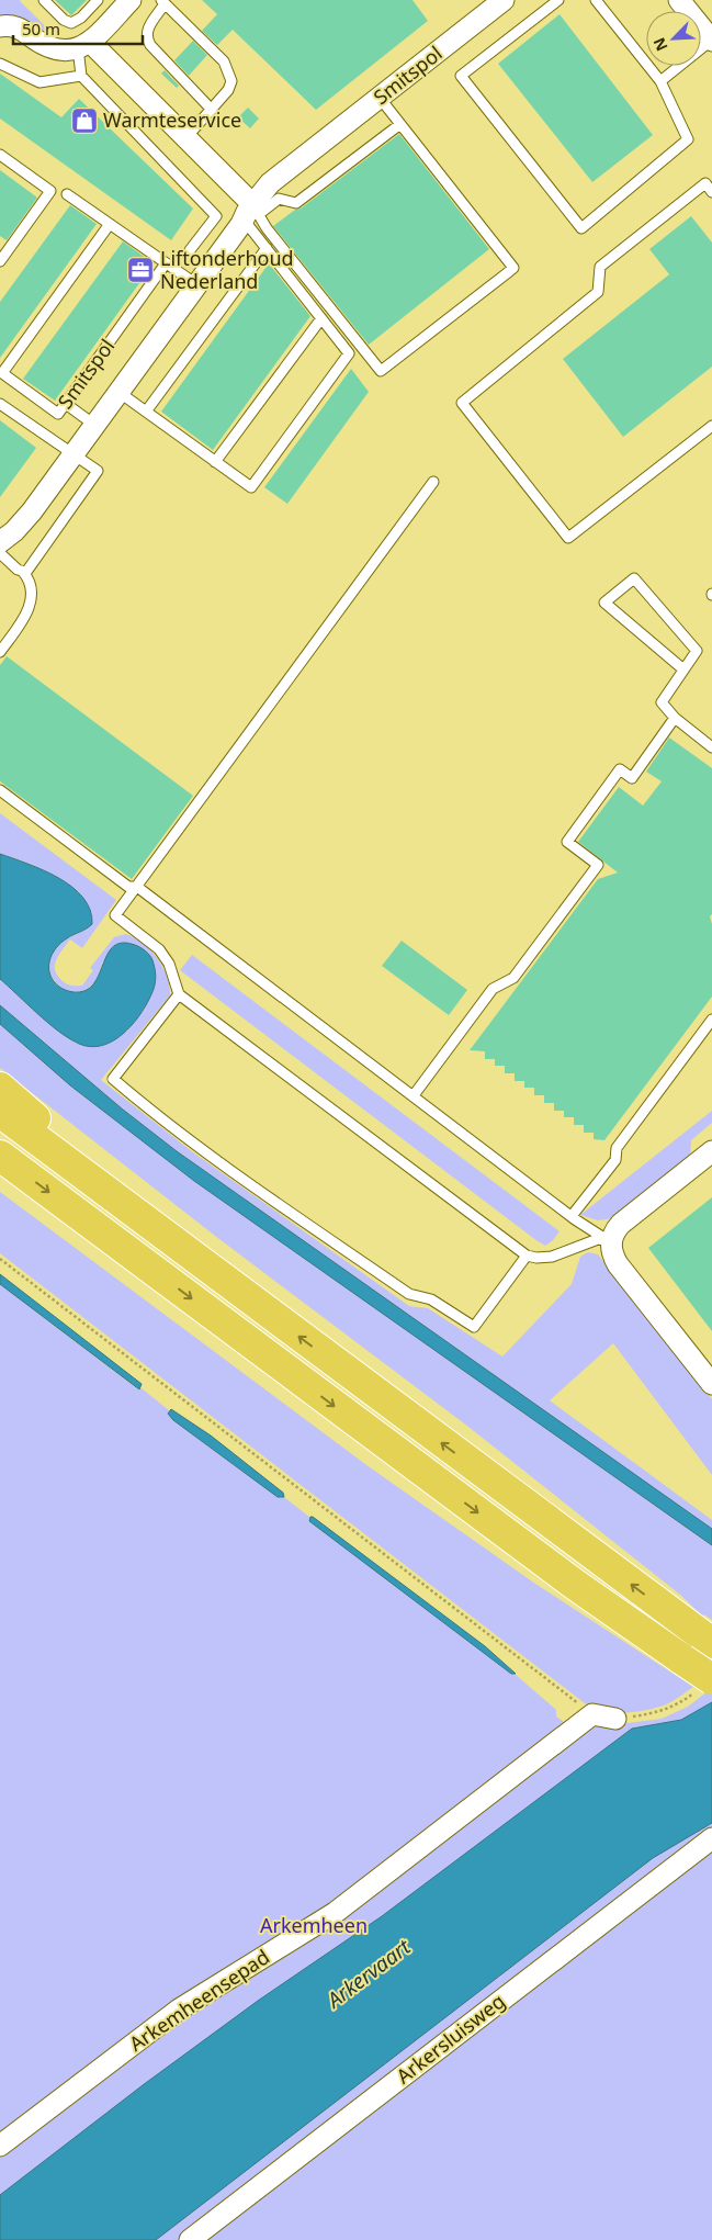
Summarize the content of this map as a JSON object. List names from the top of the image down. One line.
{"streets":{"street":["Smitspol","Arkemheensepad","Arkersluisweg"]},"water":["Arkervaart"],"parks":["Arkemheen"],"places":{"shop":["Warmteservice"],"office":["Liftonderhoud Nederland"]},"scale_bar":"50 m","north":"bottom left"}
